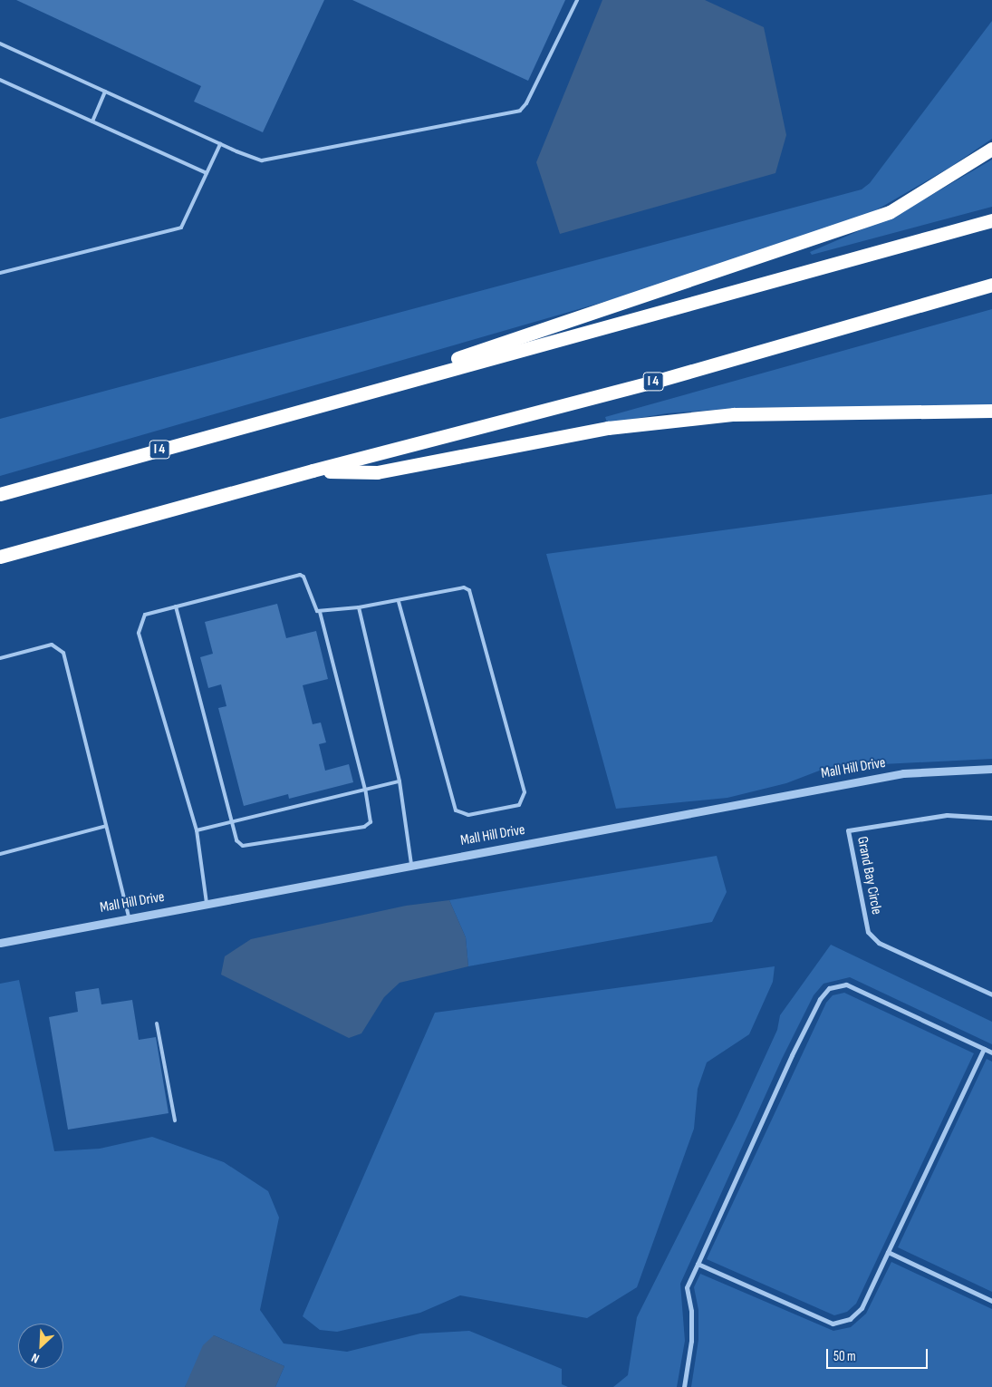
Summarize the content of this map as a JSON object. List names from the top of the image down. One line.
{"streets":{"highway":["I 4"],"street":["Mall Hill Drive","Grand Bay Circle"]},"scale_bar":"50 m","north":"bottom left"}
